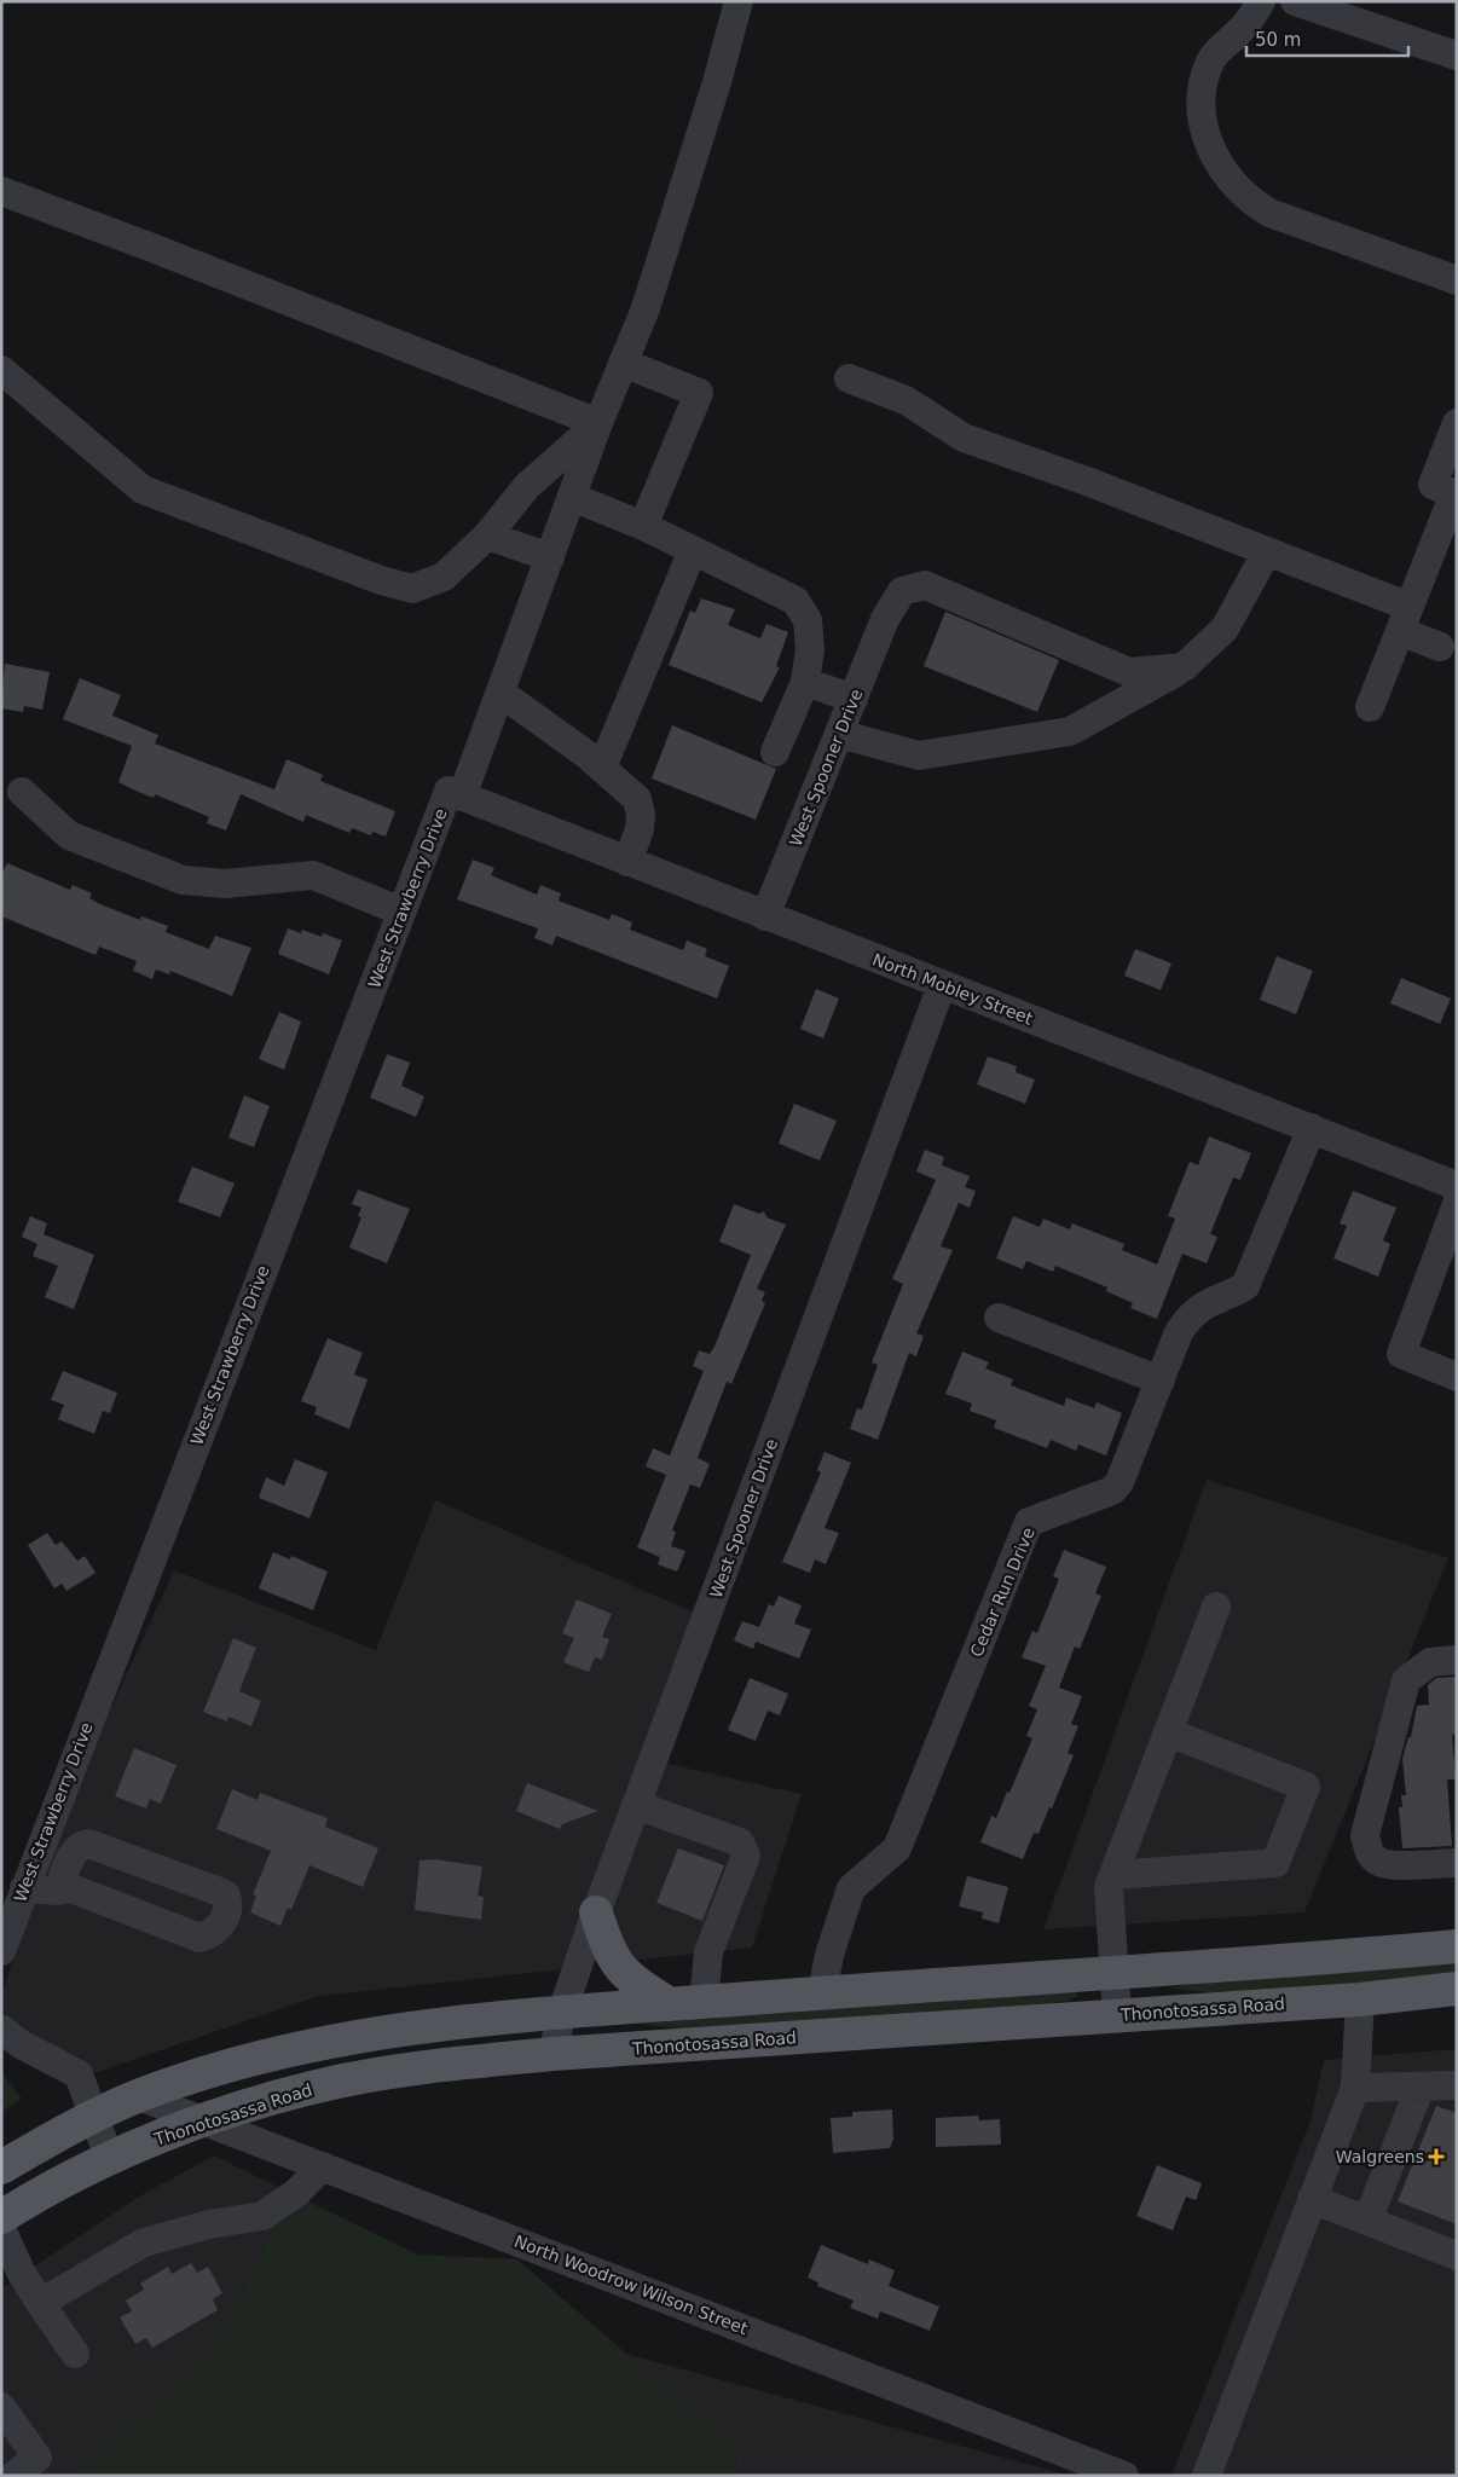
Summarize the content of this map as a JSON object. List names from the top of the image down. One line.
{"streets":{"main road":["Thonotosassa Road"],"street":["West Spooner Drive","West Strawberry Drive","North Mobley Street","Cedar Run Drive","North Woodrow Wilson Street"]},"crossings":[["West Spooner Drive","North Mobley Street"],["West Spooner Drive","Thonotosassa Road"],["West Strawberry Drive","North Mobley Street"],["North Mobley Street","Cedar Run Drive"],["Thonotosassa Road","North Woodrow Wilson Street"]],"places":{"health":["Walgreens"]},"scale_bar":"50 m"}
